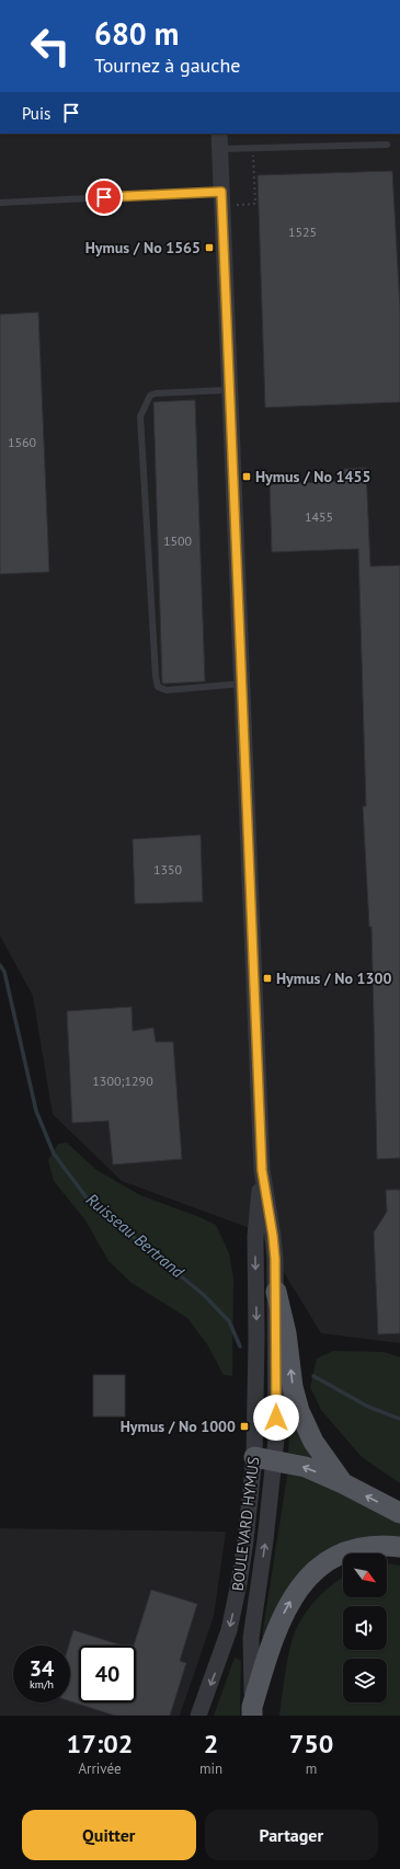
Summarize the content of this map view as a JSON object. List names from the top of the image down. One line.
{"streets":{"street":["BOULEVARD HYMUS"]},"water":["Ruisseau Bertrand"],"places":{"transit":["Hymus / No 1565","Hymus / No 1455","Hymus / No 1300","Hymus / No 1000"]},"house_numbers":["1525","1560","1455","1500","1350","1300;1290"],"north":"bottom right","page":{"turn":["680 m","Tournez à gauche"],"then":"Puis","speed":"34 km/h","limit":"40","eta":["17:02","Arrivée","2","min","750","m"],"buttons":["Quitter","Partager"]}}
